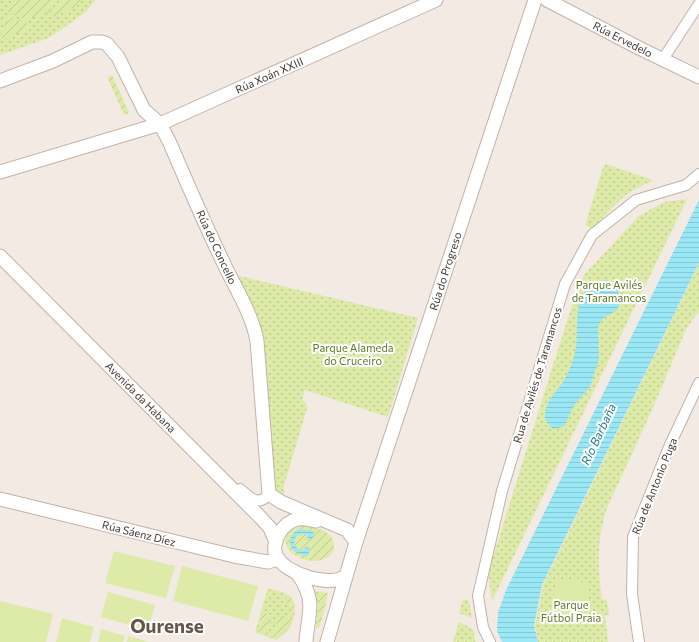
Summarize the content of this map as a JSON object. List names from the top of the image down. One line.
{"streets":{"street":["Rúa Ervedelo","Rúa Xoán XXIII","Rúa do Concello","Rúa do Progreso","Rua de Avilés de Taramancos","Avenida da Habana","Rúa de Antonio Puga","Rúa Sáenz Díez"]},"crossings":[["Rúa Xoán XXIII","Rúa do Concello"],["Rúa do Progreso","Avenida da Habana"],["Rúa do Progreso","Rúa Sáenz Díez"],["Avenida da Habana","Rúa Sáenz Díez"]],"districts":["Ourense"],"water":["Río Barbaña"],"parks":["Parque Avilés de Taramancos","Parque Alameda do Cruceiro","Parque Fútbol Praia"]}
